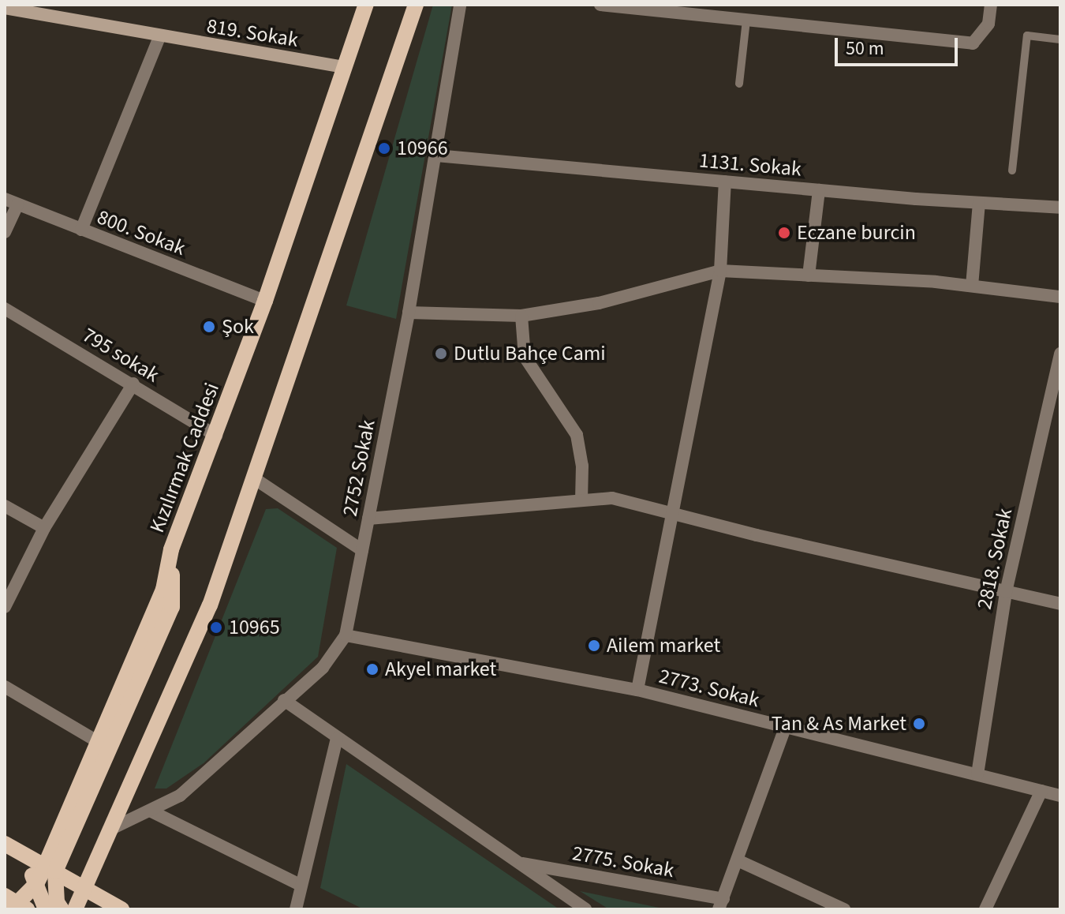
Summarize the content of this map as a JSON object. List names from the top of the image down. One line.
{"streets":{"main road":["Kızılırmak Caddesi"],"street":["819. Sokak","1131. Sokak","800. Sokak","795 sokak","2752 Sokak","2818. Sokak","2773. Sokak","2775. Sokak"]},"crossings":[["819. Sokak","Kızılırmak Caddesi"],["1131. Sokak","2752 Sokak"],["800. Sokak","Kızılırmak Caddesi"],["795 sokak","Kızılırmak Caddesi"],["2752 Sokak","2773. Sokak"],["2818. Sokak","2773. Sokak"]],"places":["10966","Eczane burcin","Şok","Dutlu Bahçe Cami","10965","Ailem market","Akyel market","Tan & As Market"],"scale_bar":"50 m"}
